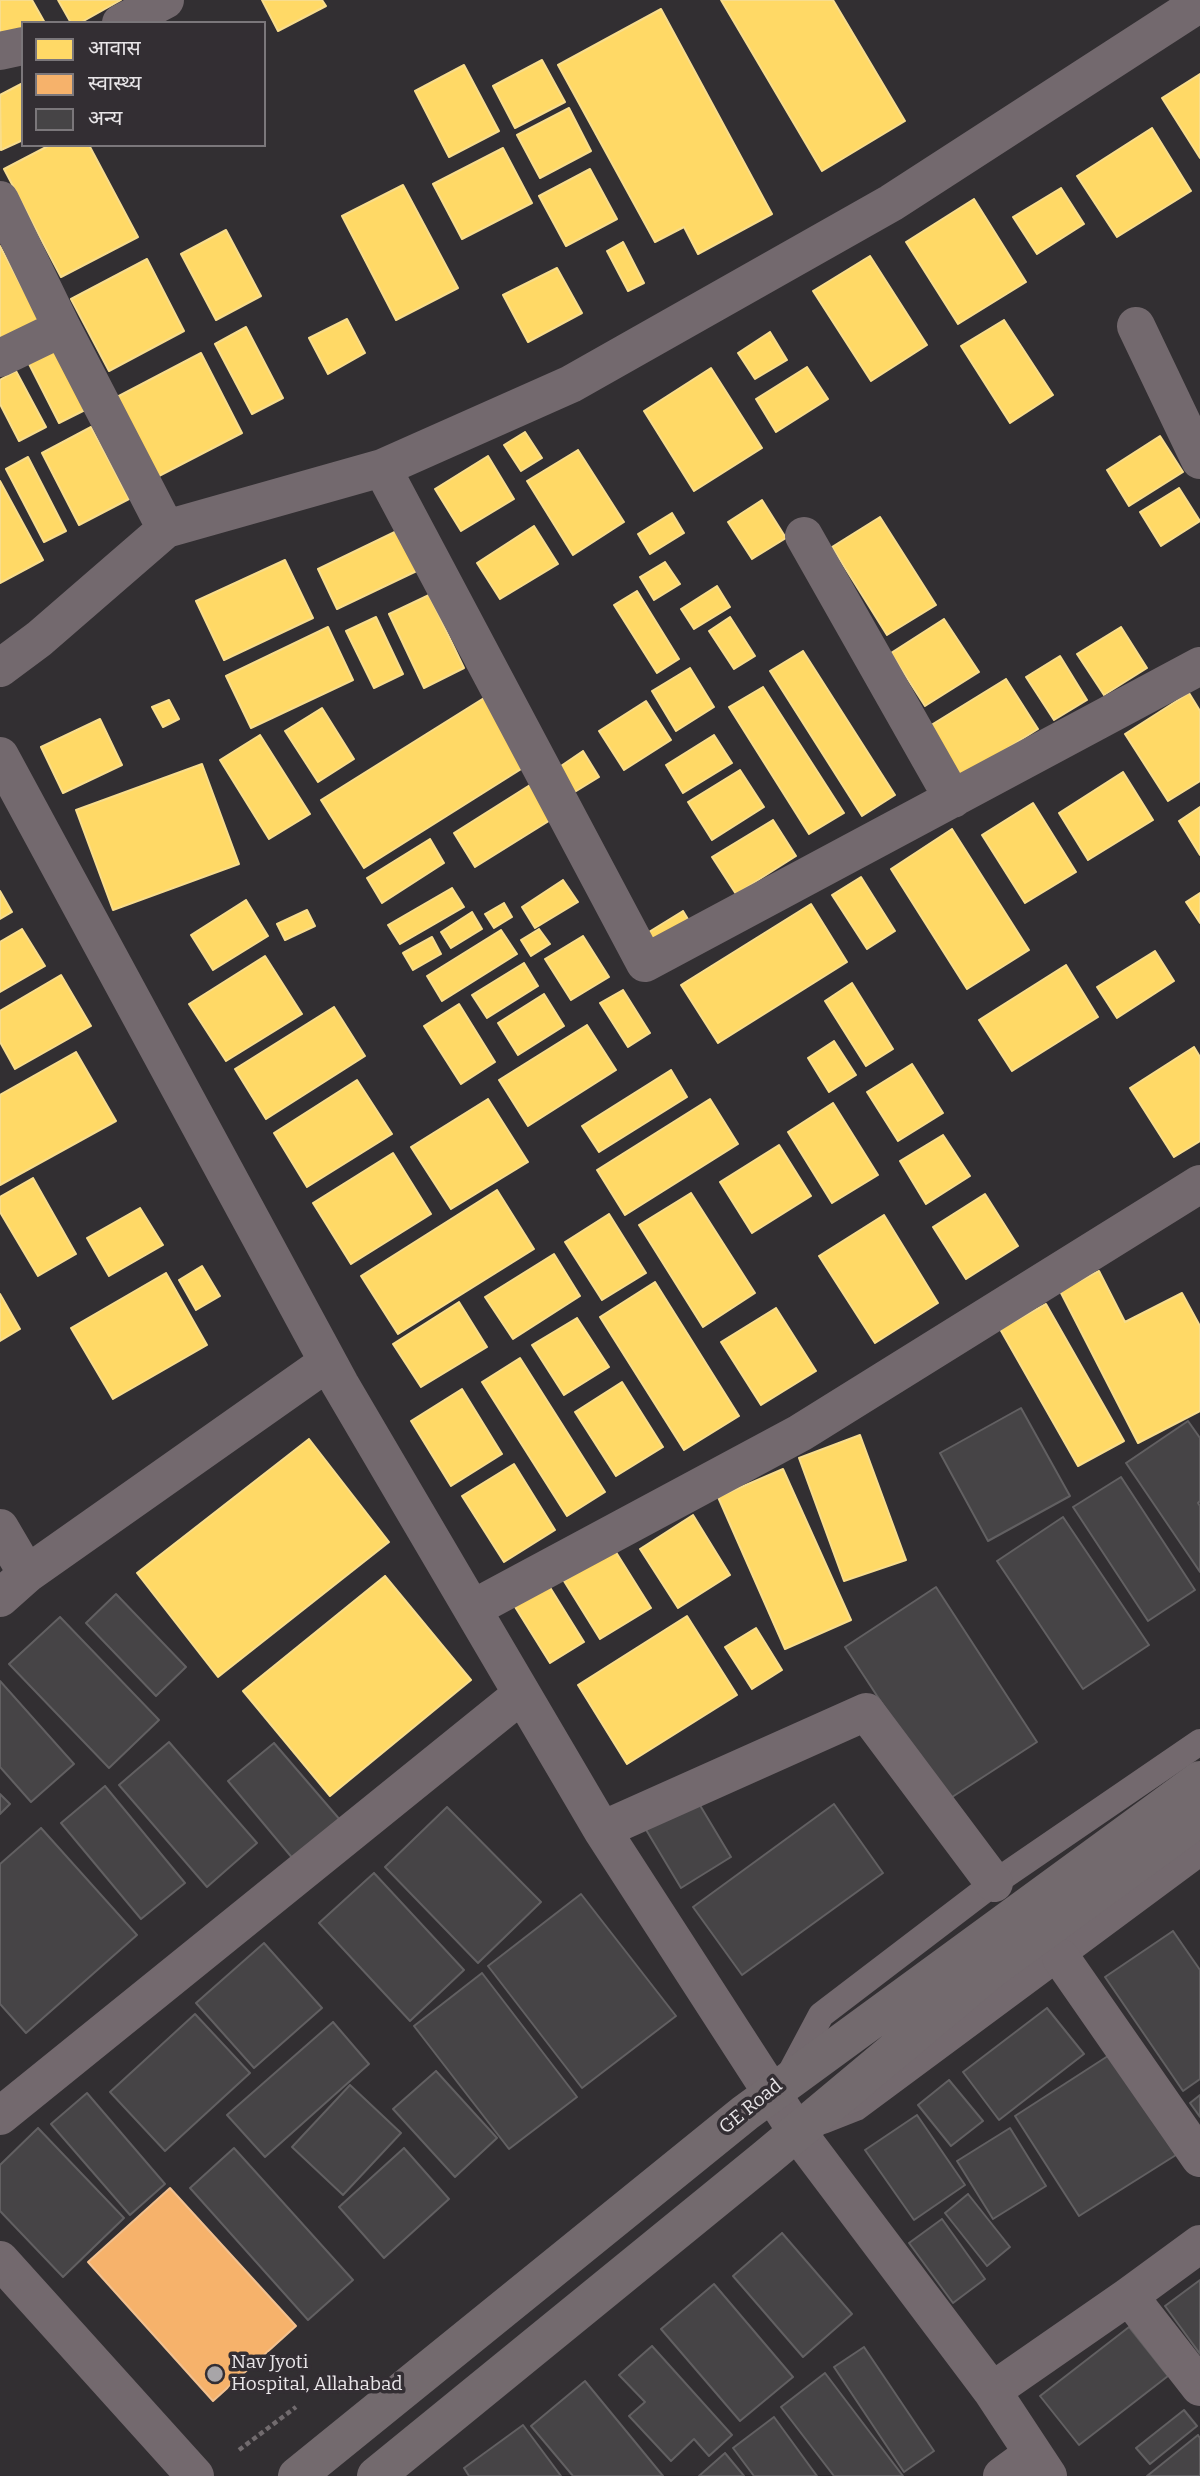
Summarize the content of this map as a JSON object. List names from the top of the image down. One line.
{"streets":{"main road":["GE Road"]},"places":["Nav Jyoti Hospital, Allahabad"],"legend":["आवास","स्वास्थ्य","अन्य"]}
